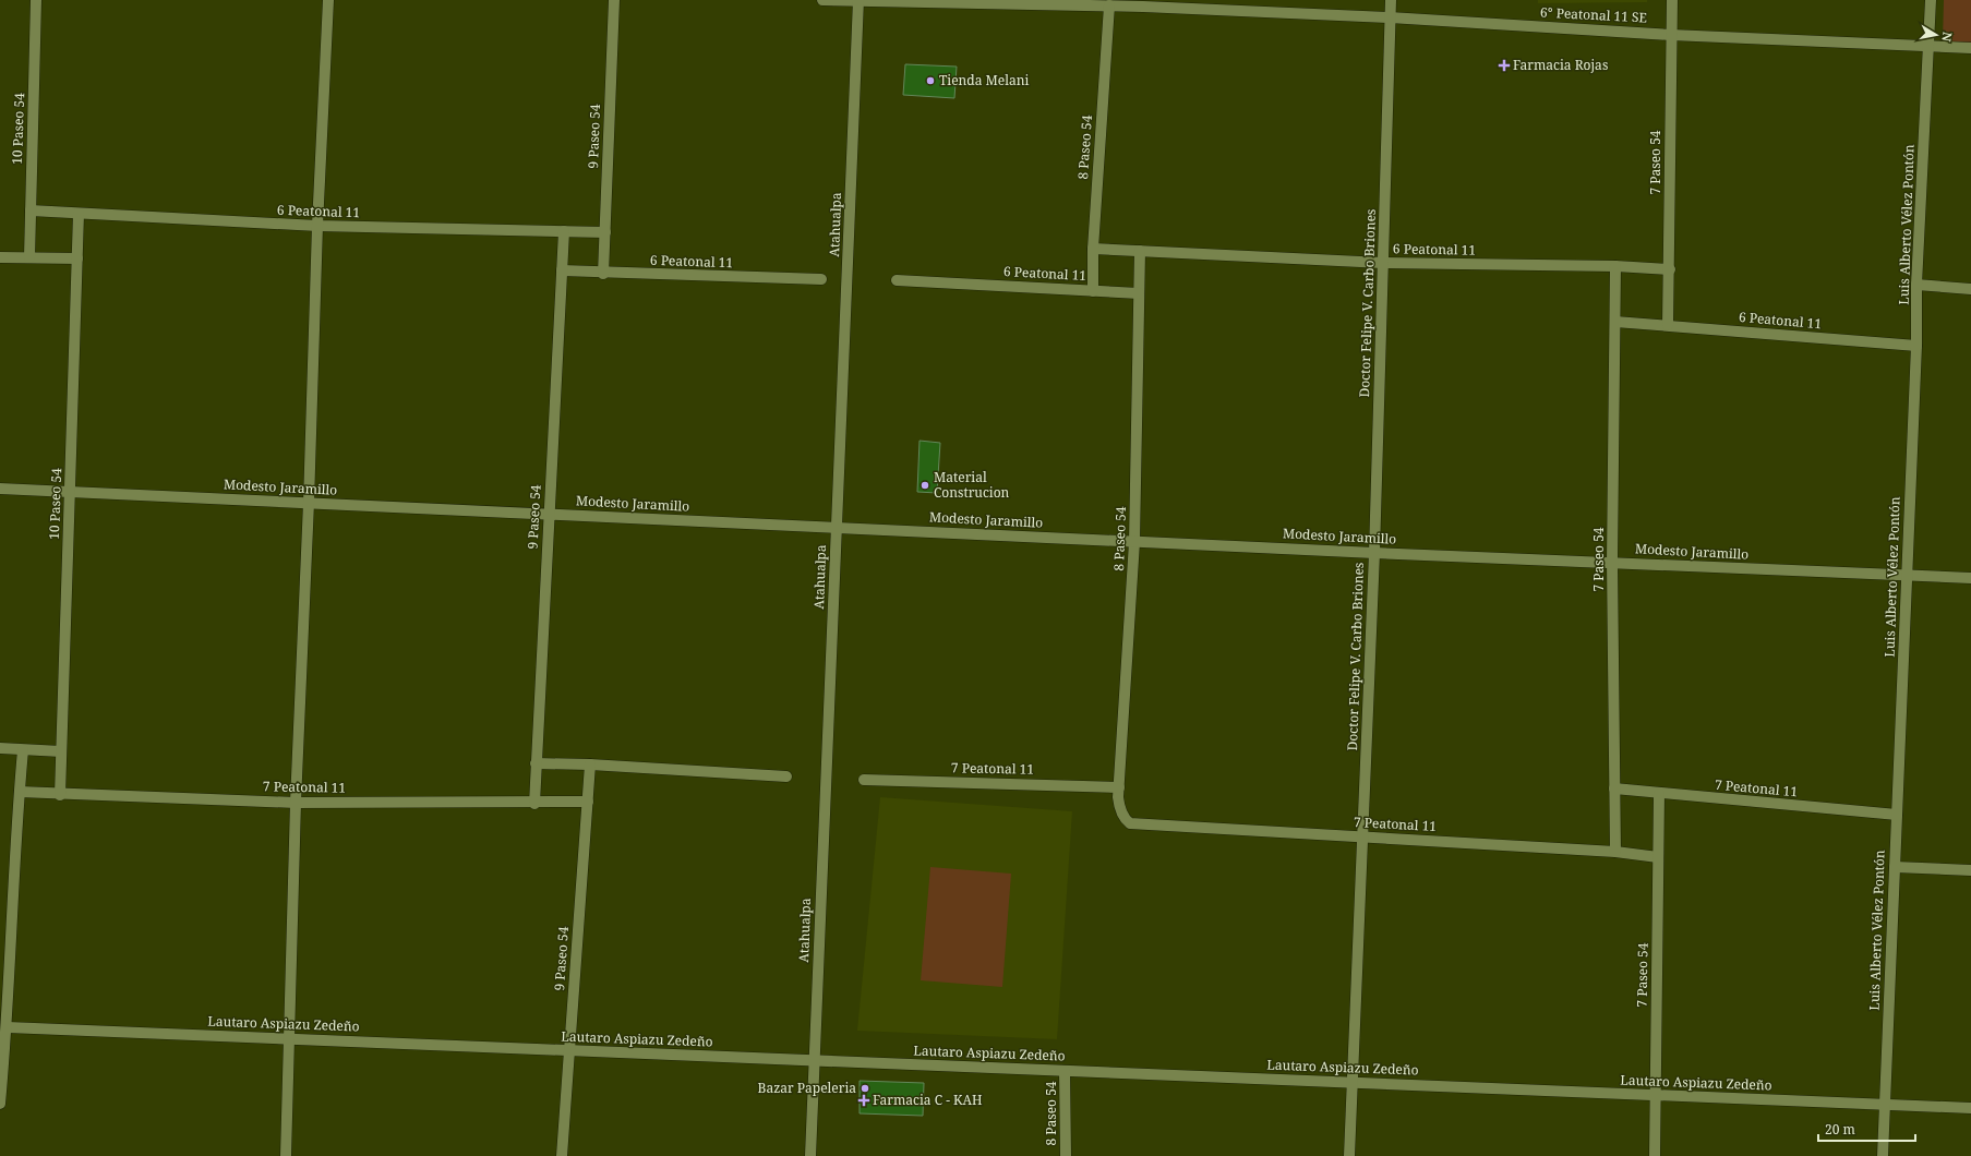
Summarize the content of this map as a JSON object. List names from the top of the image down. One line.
{"streets":{"street":["6° Peatonal 11 SE","10 Paseo 54","9 Paseo 54","8 Paseo 54","7 Paseo 54","6 Peatonal 11","Atahualpa","Luis Alberto Vélez Pontón","Doctor Felipe V. Carbo Briones","Modesto Jaramillo","7 Peatonal 11","Lautaro Aspiazu Zedeño"]},"crossings":[["6° Peatonal 11 SE","8 Paseo 54"],["6° Peatonal 11 SE","7 Paseo 54"],["6° Peatonal 11 SE","Atahualpa"],["6° Peatonal 11 SE","Luis Alberto Vélez Pontón"],["6° Peatonal 11 SE","Doctor Felipe V. Carbo Briones"],["10 Paseo 54","6 Peatonal 11"],["10 Paseo 54","Modesto Jaramillo"],["10 Paseo 54","7 Peatonal 11"],["9 Paseo 54","6 Peatonal 11"],["9 Paseo 54","Modesto Jaramillo"],["9 Paseo 54","7 Peatonal 11"],["9 Paseo 54","Lautaro Aspiazu Zedeño"],["8 Paseo 54","6 Peatonal 11"],["8 Paseo 54","Modesto Jaramillo"],["8 Paseo 54","7 Peatonal 11"],["8 Paseo 54","Lautaro Aspiazu Zedeño"],["7 Paseo 54","6 Peatonal 11"],["7 Paseo 54","Modesto Jaramillo"],["7 Paseo 54","7 Peatonal 11"],["7 Paseo 54","Lautaro Aspiazu Zedeño"],["6 Peatonal 11","Luis Alberto Vélez Pontón"],["6 Peatonal 11","Doctor Felipe V. Carbo Briones"],["Atahualpa","Modesto Jaramillo"],["Atahualpa","Lautaro Aspiazu Zedeño"],["Luis Alberto Vélez Pontón","Modesto Jaramillo"],["Luis Alberto Vélez Pontón","7 Peatonal 11"],["Luis Alberto Vélez Pontón","Lautaro Aspiazu Zedeño"],["Doctor Felipe V. Carbo Briones","Modesto Jaramillo"],["Doctor Felipe V. Carbo Briones","7 Peatonal 11"],["Doctor Felipe V. Carbo Briones","Lautaro Aspiazu Zedeño"]],"places":{"health":["Farmacia Rojas","Farmacia C - KAH"],"other":["Tienda Melani","Material Construcion","Bazar Papeleria"]},"scale_bar":"20 m","north":"right"}
